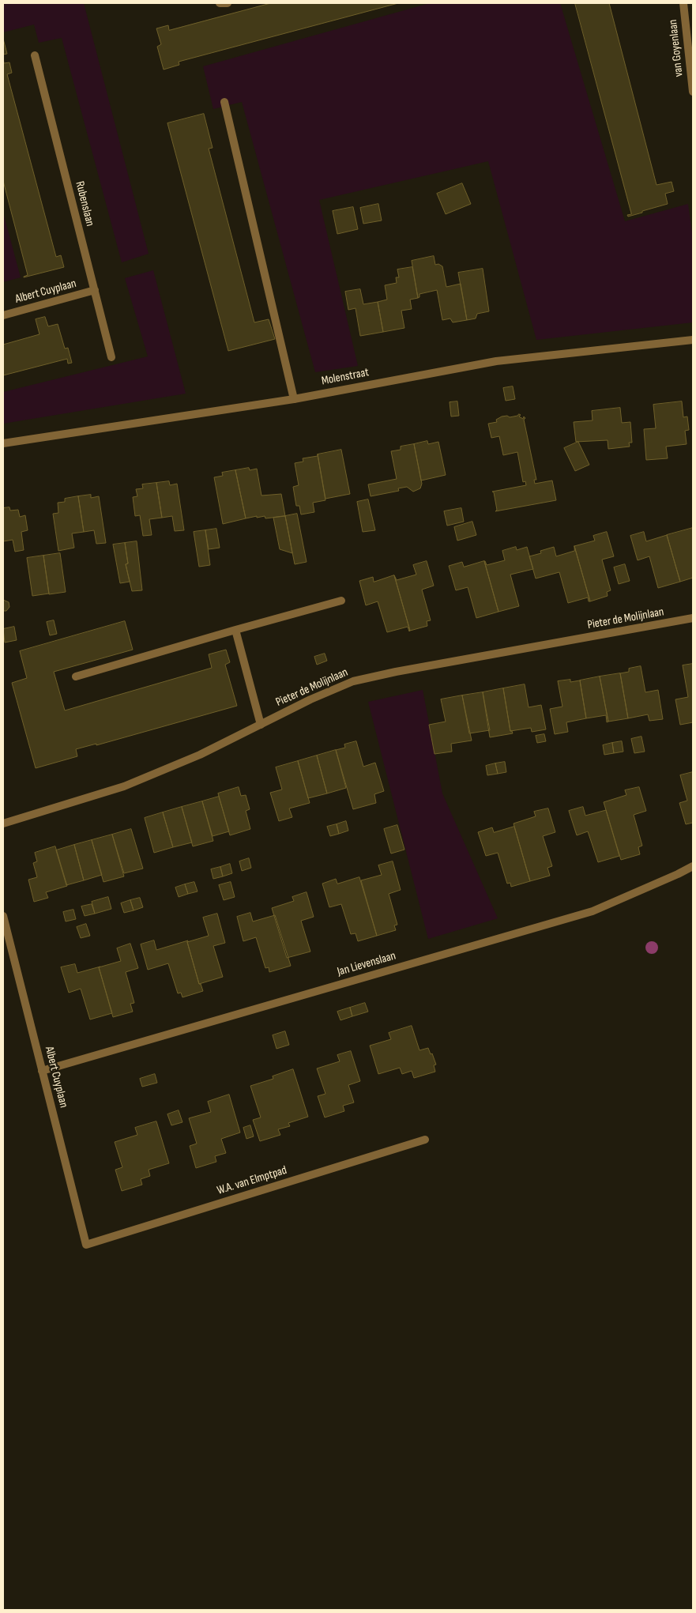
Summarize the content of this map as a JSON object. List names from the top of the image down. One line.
{"streets":{"street":["van Goyenlaan","Rubenslaan","Albert Cuyplaan","Molenstraat","Pieter de Molijnlaan","Jan Lievenslaan","W.A. van Elmptpad"]},"crossings":[["Rubenslaan","Albert Cuyplaan"],["Albert Cuyplaan","Jan Lievenslaan"],["Albert Cuyplaan","W.A. van Elmptpad"]]}
